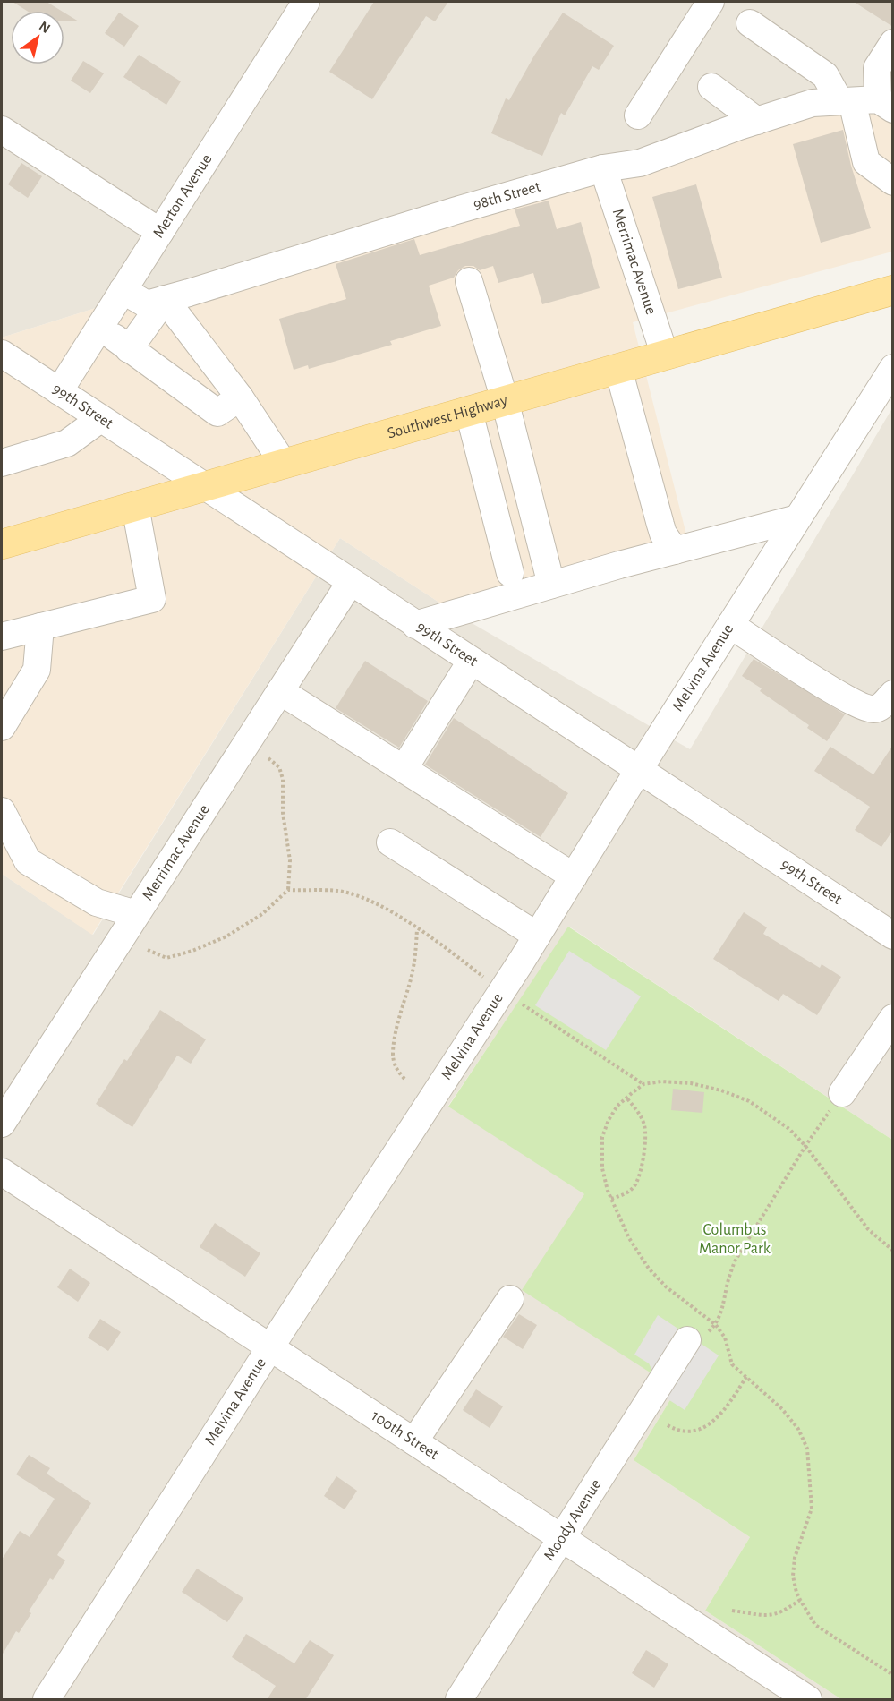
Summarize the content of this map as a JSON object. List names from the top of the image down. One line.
{"streets":{"main road":["Southwest Highway"],"street":["Merton Avenue","98th Street","Merrimac Avenue","99th Street","Melvina Avenue","100th Street","Moody Avenue"]},"crossings":[["Merton Avenue","98th Street"],["Merton Avenue","99th Street"],["98th Street","Merrimac Avenue"],["Merrimac Avenue","99th Street"],["Merrimac Avenue","Southwest Highway"],["99th Street","Southwest Highway"],["99th Street","Melvina Avenue"],["Melvina Avenue","100th Street"],["100th Street","Moody Avenue"]],"parks":["Columbus Manor Park"],"north":"top right"}
